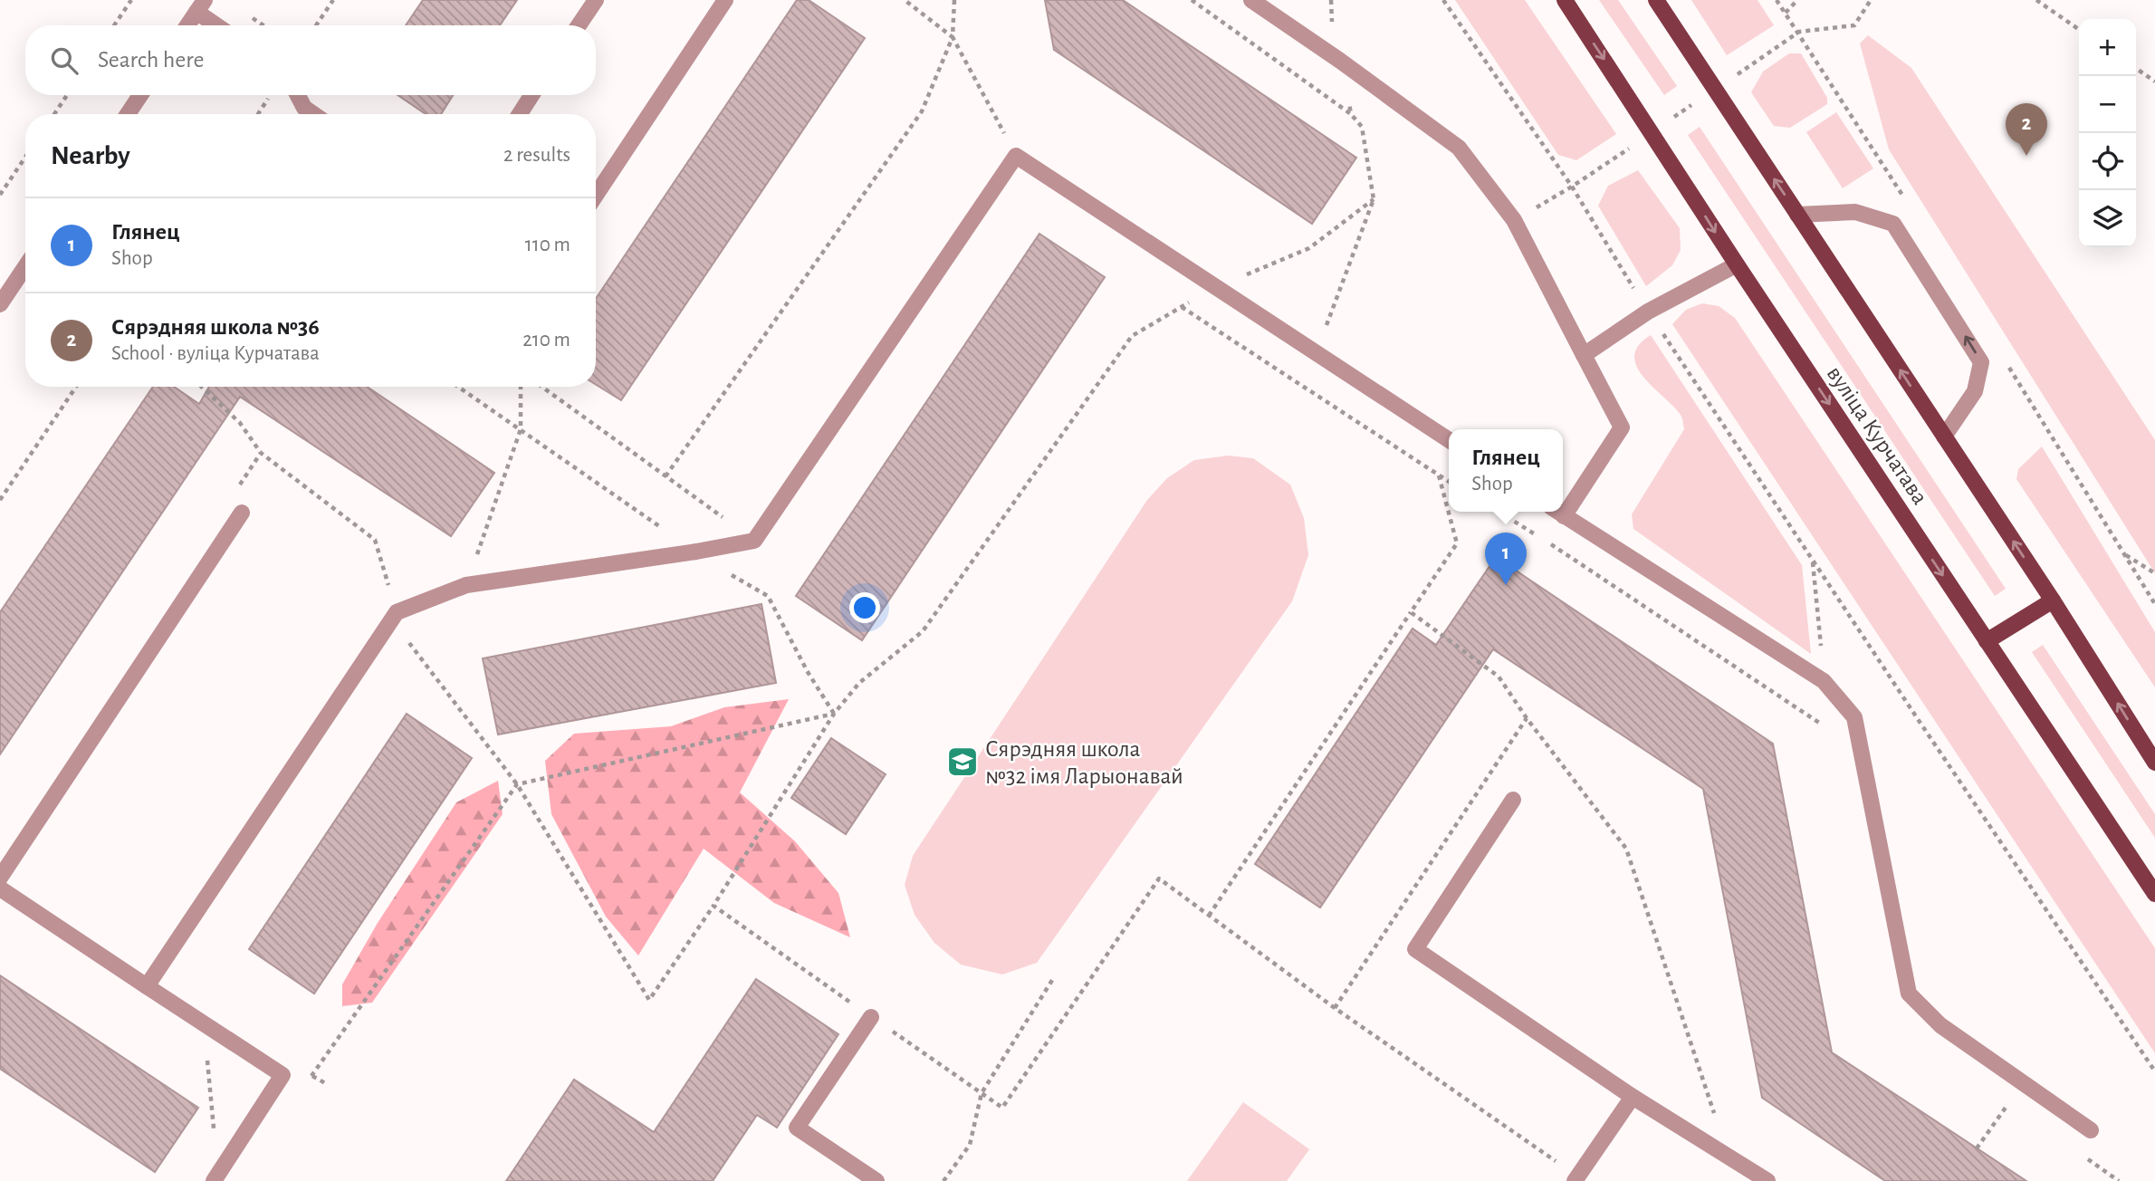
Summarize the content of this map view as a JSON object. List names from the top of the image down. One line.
{"streets":{"main road":["вуліца Курчатава"]},"places":{"school or university":["Сярэдняя школа №32 імя Ларыонавай"]},"page":{"map_buttons":["+","−"],"search":"Search here","pins":["2","1"],"heading":["Nearby","2 results"],"list":[{"mark":"1","name":"Глянец","note":"Shop","value":"110 m"},{"mark":"2","name":"Сярэдняя школа №36","note":"School · вуліца Курчатава","value":"210 m"}],"popup":["Глянец","Shop"]}}
